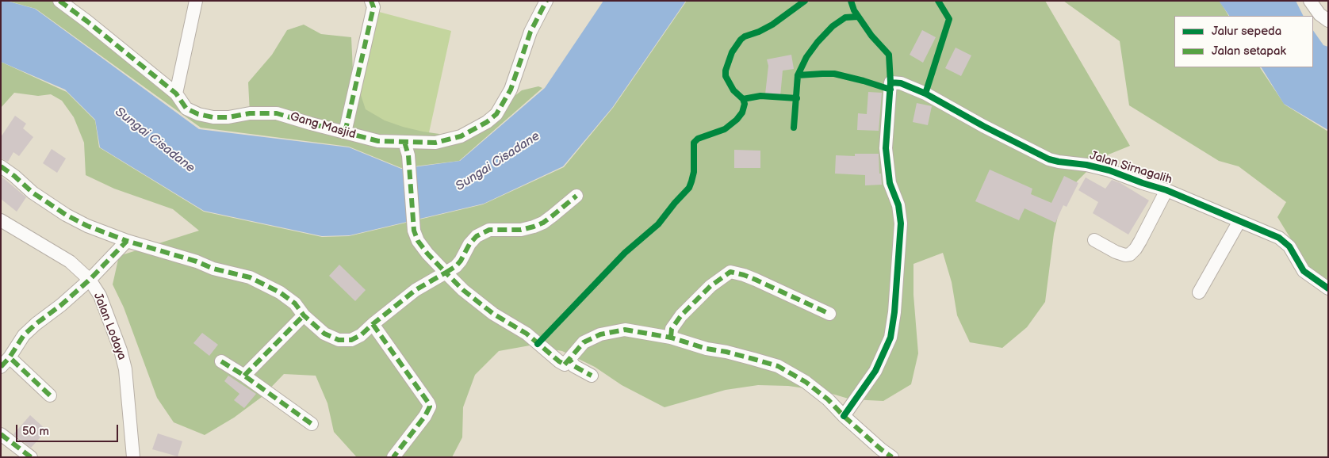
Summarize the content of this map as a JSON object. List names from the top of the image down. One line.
{"streets":{"street":["Gang Masjid","Jalan Sirnagalih","Jalan Lodaya"]},"water":["Sungai Cisadane"],"legend":["Jalur sepeda","Jalan setapak"],"scale_bar":"50 m"}
